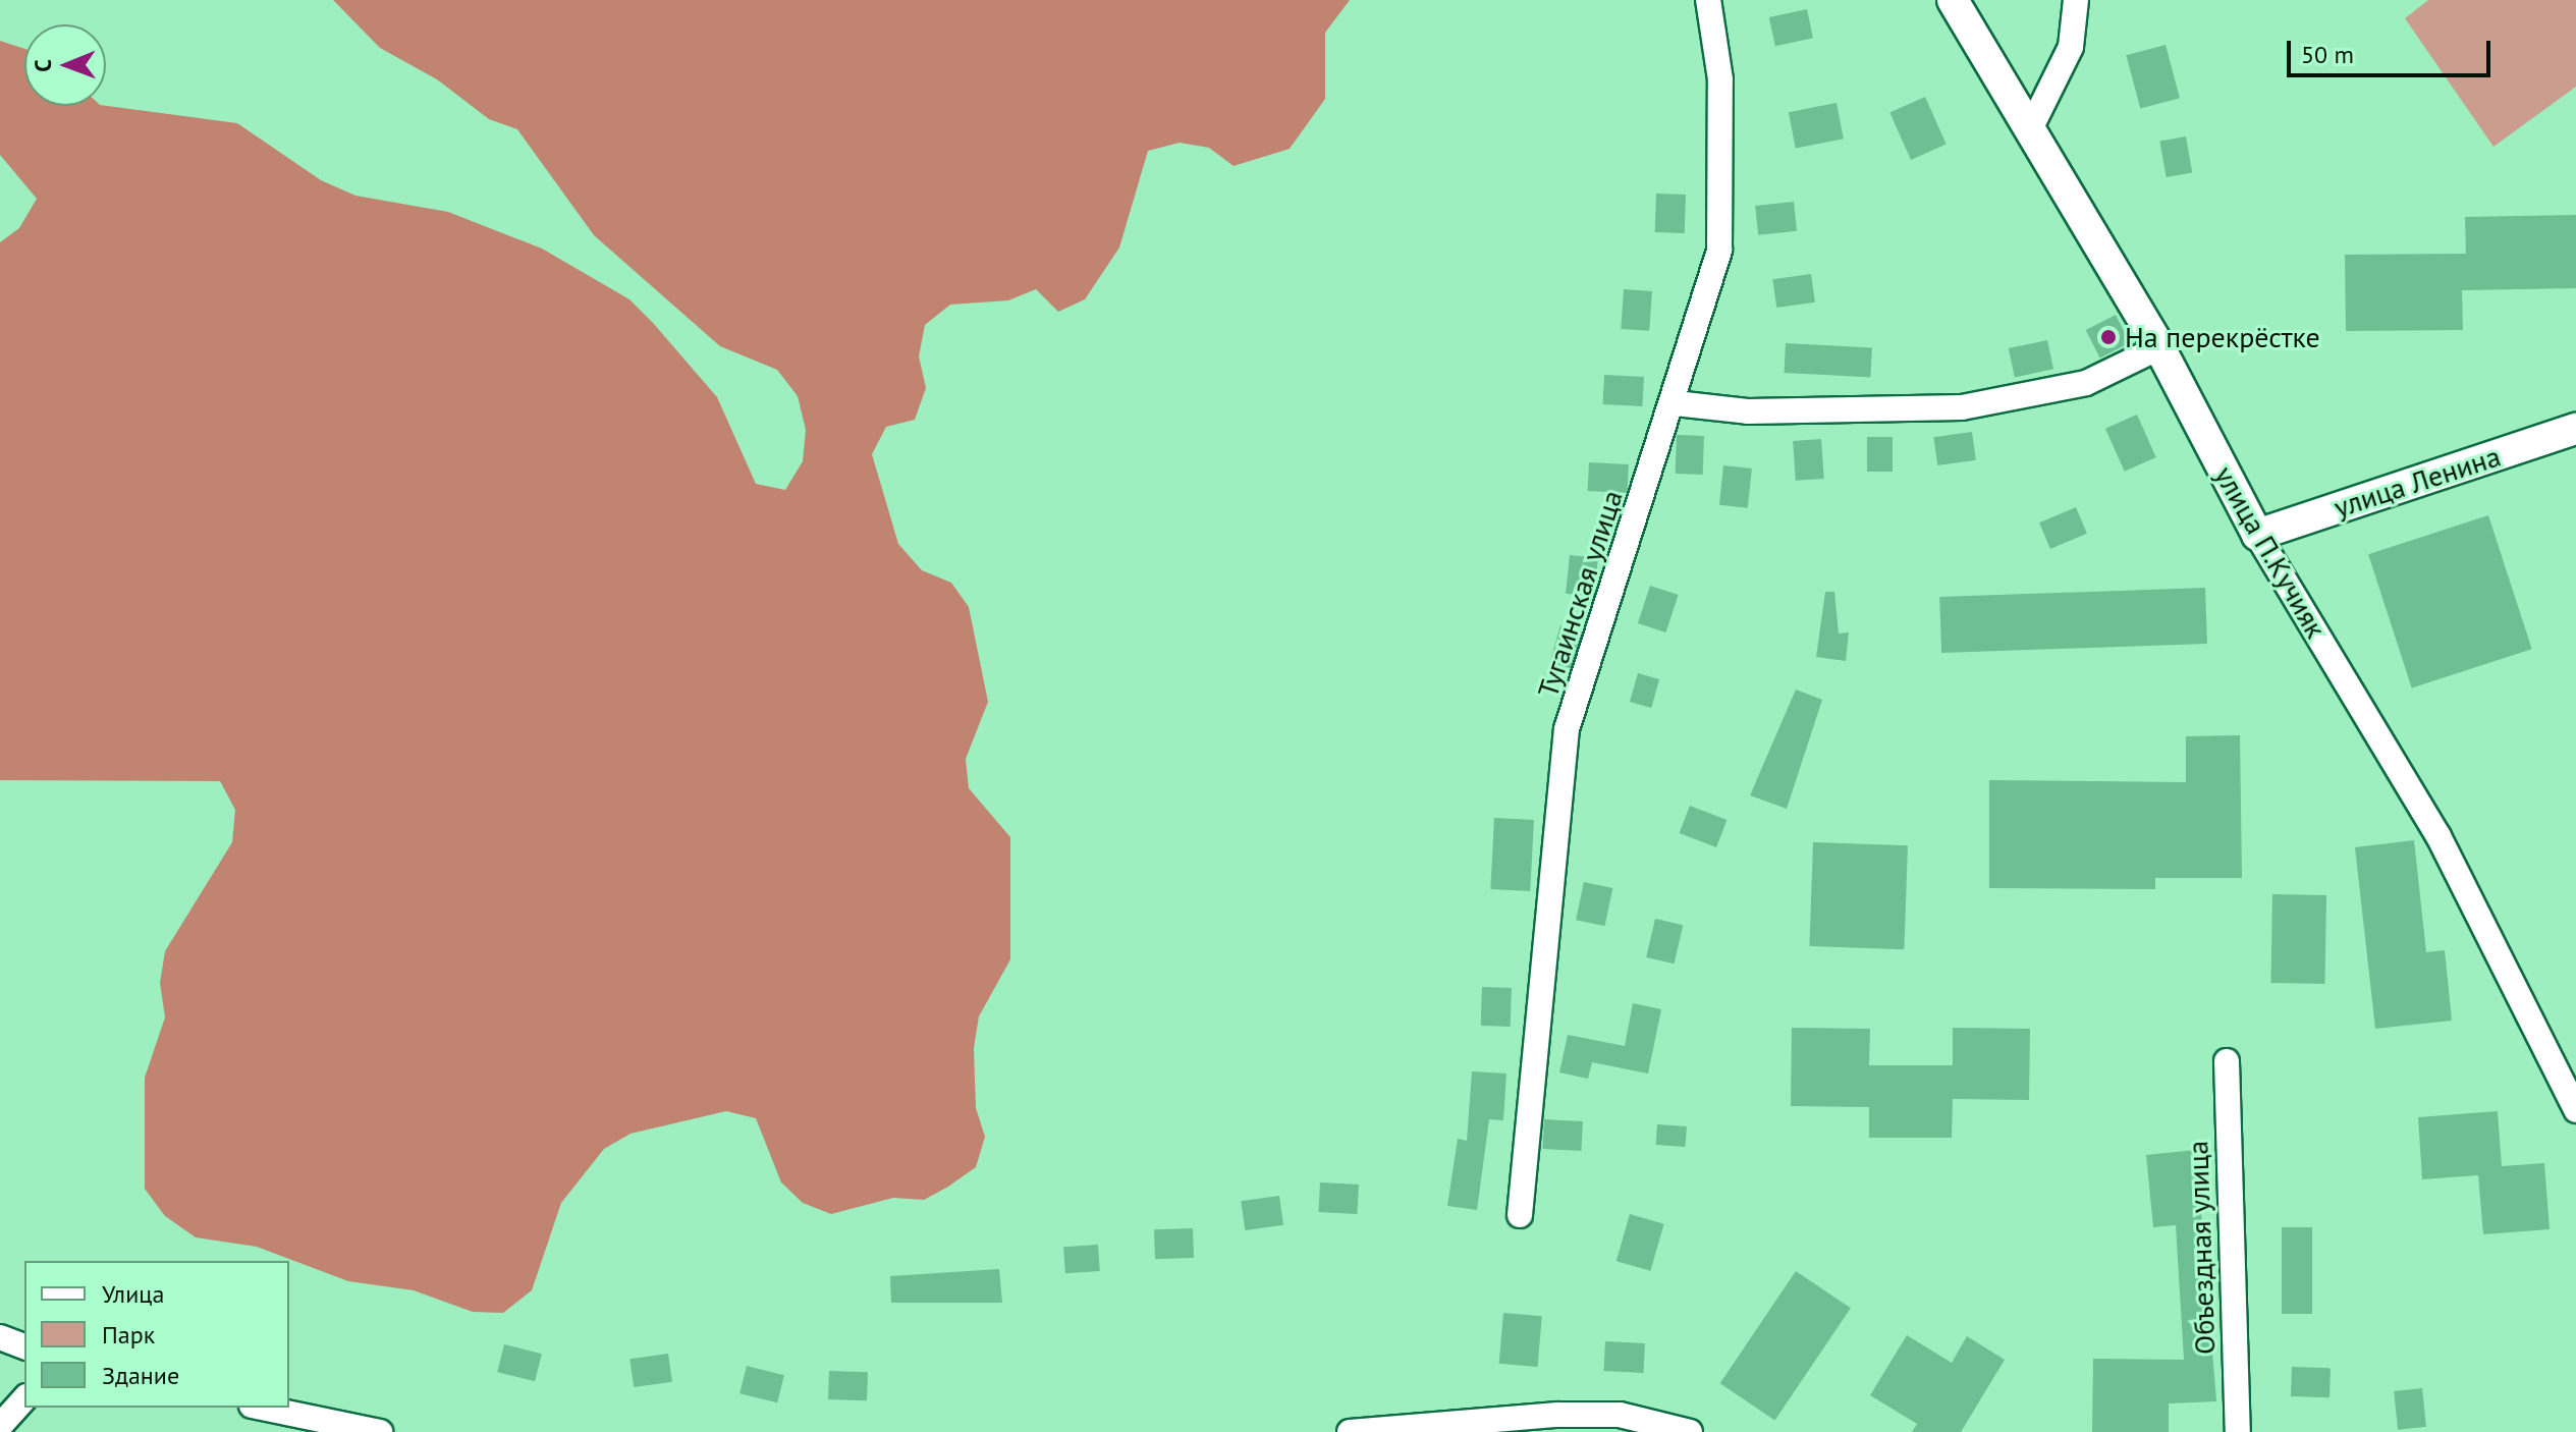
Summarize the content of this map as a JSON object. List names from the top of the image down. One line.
{"streets":{"street":["улица Ленина","улица П.Кучияк","Тугаинская улица","Объездная улица"]},"crossings":[["улица Ленина","улица П.Кучияк"]],"places":["На перекрёстке"],"legend":["Улица","Парк","Здание"],"scale_bar":"50 m","north":"left"}
